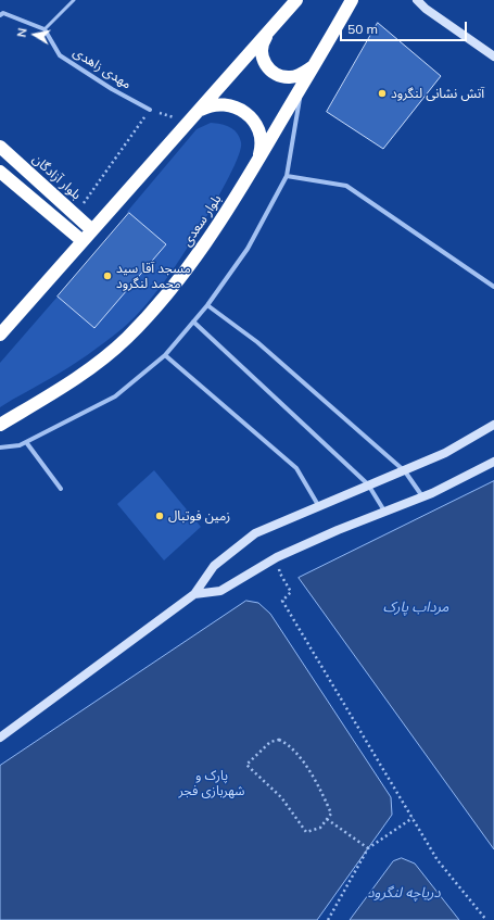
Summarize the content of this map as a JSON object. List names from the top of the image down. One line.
{"streets":{"highway":["بلوار آزادگان","بلوار سعدی"],"street":["مهدی زاهدی"]},"water":["مرداب پارک","دریاچه لنگرود"],"parks":["پارک و شهربازی فجر"],"places":["آتش نشانی لنگرود","مسجد آقا سید محمد لنگرود","زمین فوتبال"],"scale_bar":"50 m","north":"left"}
